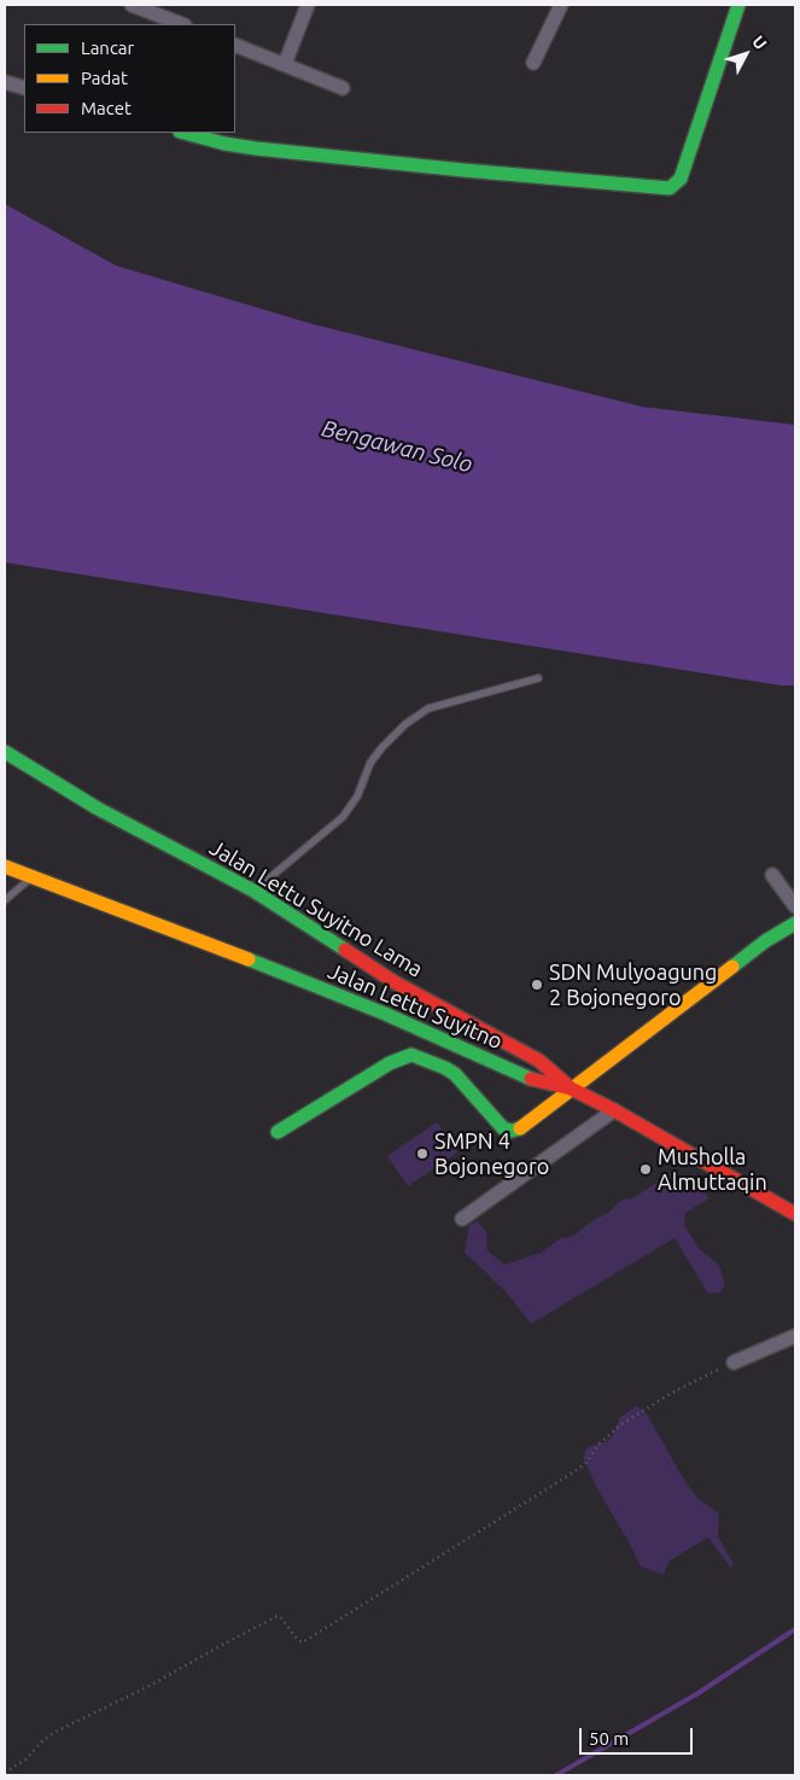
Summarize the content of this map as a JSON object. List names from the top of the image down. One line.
{"streets":{"main road":["Jalan Lettu Suyitno Lama","Jalan Lettu Suyitno"]},"crossings":[["Jalan Lettu Suyitno Lama","Jalan Lettu Suyitno"]],"water":["Bengawan Solo"],"places":["SDN Mulyoagung 2 Bojonegoro","SMPN 4 Bojonegoro","Musholla Almuttaqin"],"legend":["Lancar","Padat","Macet"],"scale_bar":"50 m","north":"top right"}
